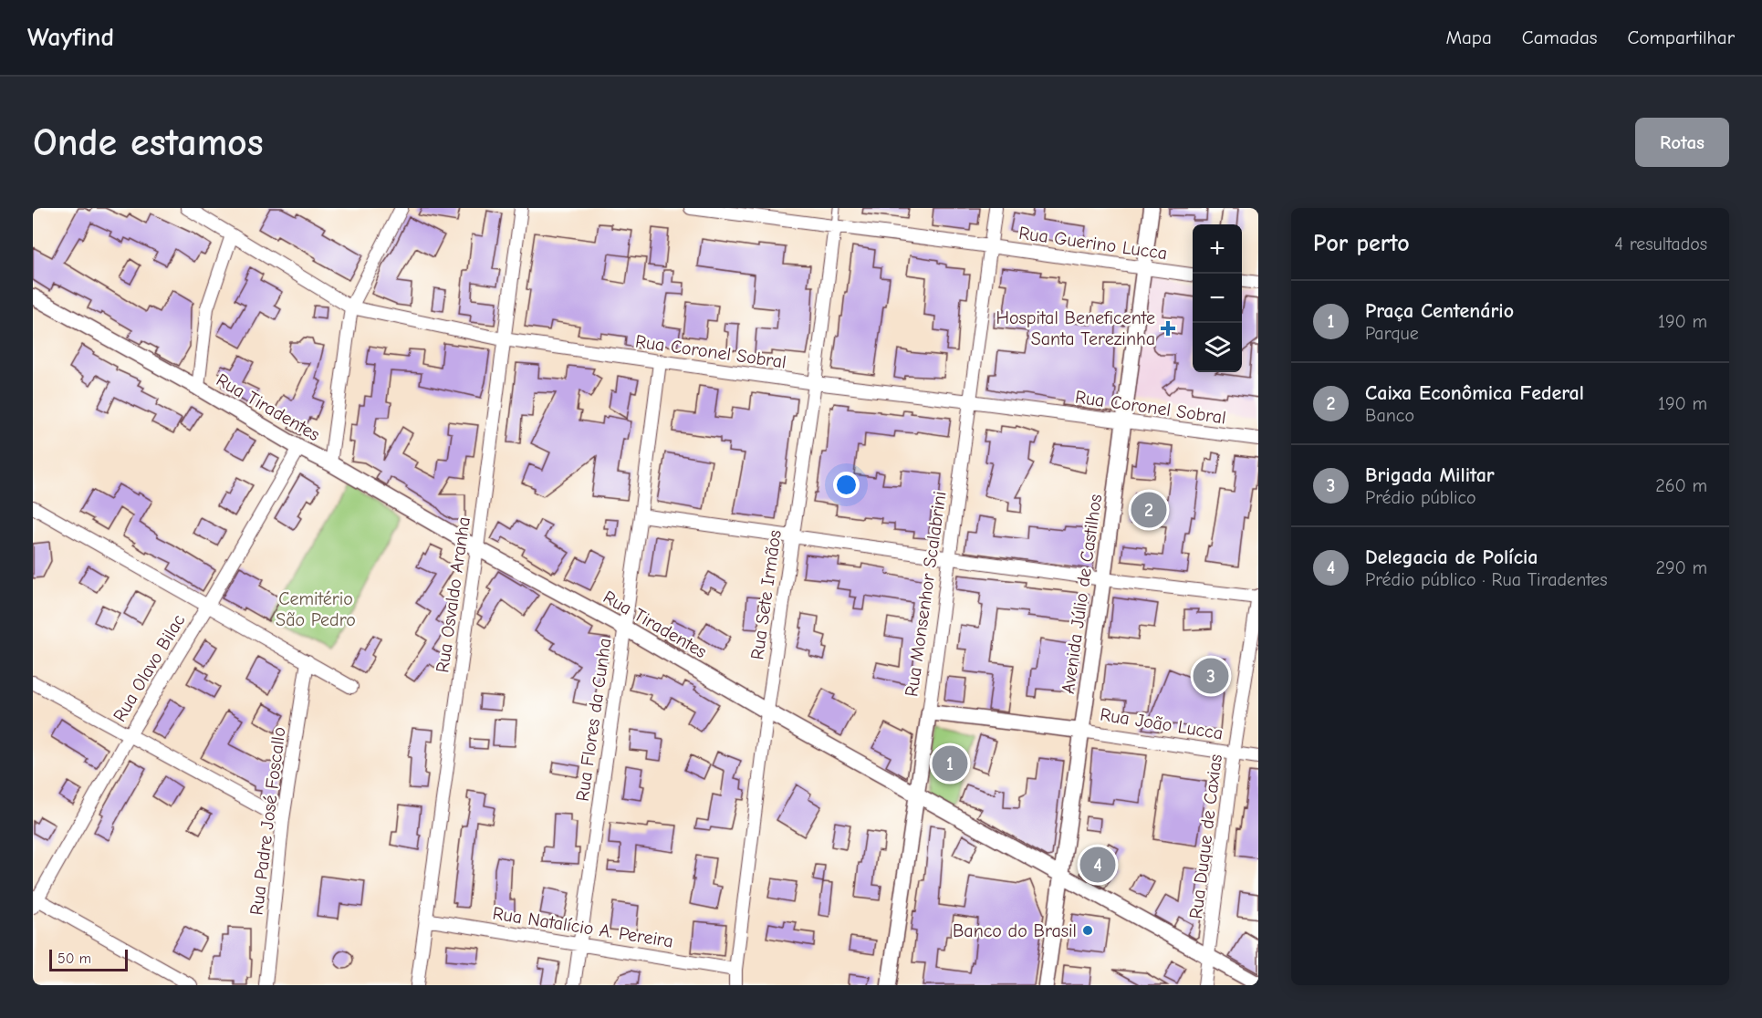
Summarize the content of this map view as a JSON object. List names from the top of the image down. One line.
{"streets":{"street":["Rua Guerino Lucca","Rua Coronel Sobral","Rua Tiradentes","Rua Monsenhor Scalabrini","Avenida Júlio de Castilhos","Rua Osvaldo Aranha","Rua Sete Irmãos","Rua Olavo Bilac","Rua Flores da Cunha","Rua João Lucca","Rua Padre José Foscallo","Rua Duque de Caxias","Rua Natalício A. Pereira"]},"crossings":[["Rua Guerino Lucca","Rua Monsenhor Scalabrini"],["Rua Guerino Lucca","Avenida Júlio de Castilhos"],["Rua Guerino Lucca","Rua Sete Irmãos"],["Rua Coronel Sobral","Rua Monsenhor Scalabrini"],["Rua Coronel Sobral","Avenida Júlio de Castilhos"],["Rua Coronel Sobral","Rua Osvaldo Aranha"],["Rua Coronel Sobral","Rua Sete Irmãos"],["Rua Coronel Sobral","Rua Flores da Cunha"],["Rua Tiradentes","Rua Monsenhor Scalabrini"],["Rua Tiradentes","Avenida Júlio de Castilhos"],["Rua Tiradentes","Rua Osvaldo Aranha"],["Rua Tiradentes","Rua Sete Irmãos"],["Rua Tiradentes","Rua Olavo Bilac"],["Rua Tiradentes","Rua Flores da Cunha"],["Rua Tiradentes","Rua Duque de Caxias"],["Rua Monsenhor Scalabrini","Rua João Lucca"],["Avenida Júlio de Castilhos","Rua João Lucca"],["Rua Osvaldo Aranha","Rua Natalício A. Pereira"],["Rua Sete Irmãos","Rua Natalício A. Pereira"],["Rua Flores da Cunha","Rua Natalício A. Pereira"],["Rua João Lucca","Rua Duque de Caxias"]],"parks":["Cemitério São Pedro"],"places":{"health":["Hospital Beneficente Santa Terezinha"],"other":["Banco do Brasil"]},"scale_bar":"50 m","page":{"header":"Wayfind","nav":["Mapa","Camadas","Compartilhar"],"buttons":"Rotas","title":"Onde estamos","heading":["Por perto","4 resultados"],"map_buttons":["+","−"],"list":[{"mark":"1","name":"Praça Centenário","note":"Parque","value":"190 m"},{"mark":"2","name":"Caixa Econômica Federal","note":"Banco","value":"190 m"},{"mark":"3","name":"Brigada Militar","note":"Prédio público","value":"260 m"},{"mark":"4","name":"Delegacia de Polícia","note":"Prédio público · Rua Tiradentes","value":"290 m"}],"pins":["2","3","1","4"],"scale":"50 m"}}
